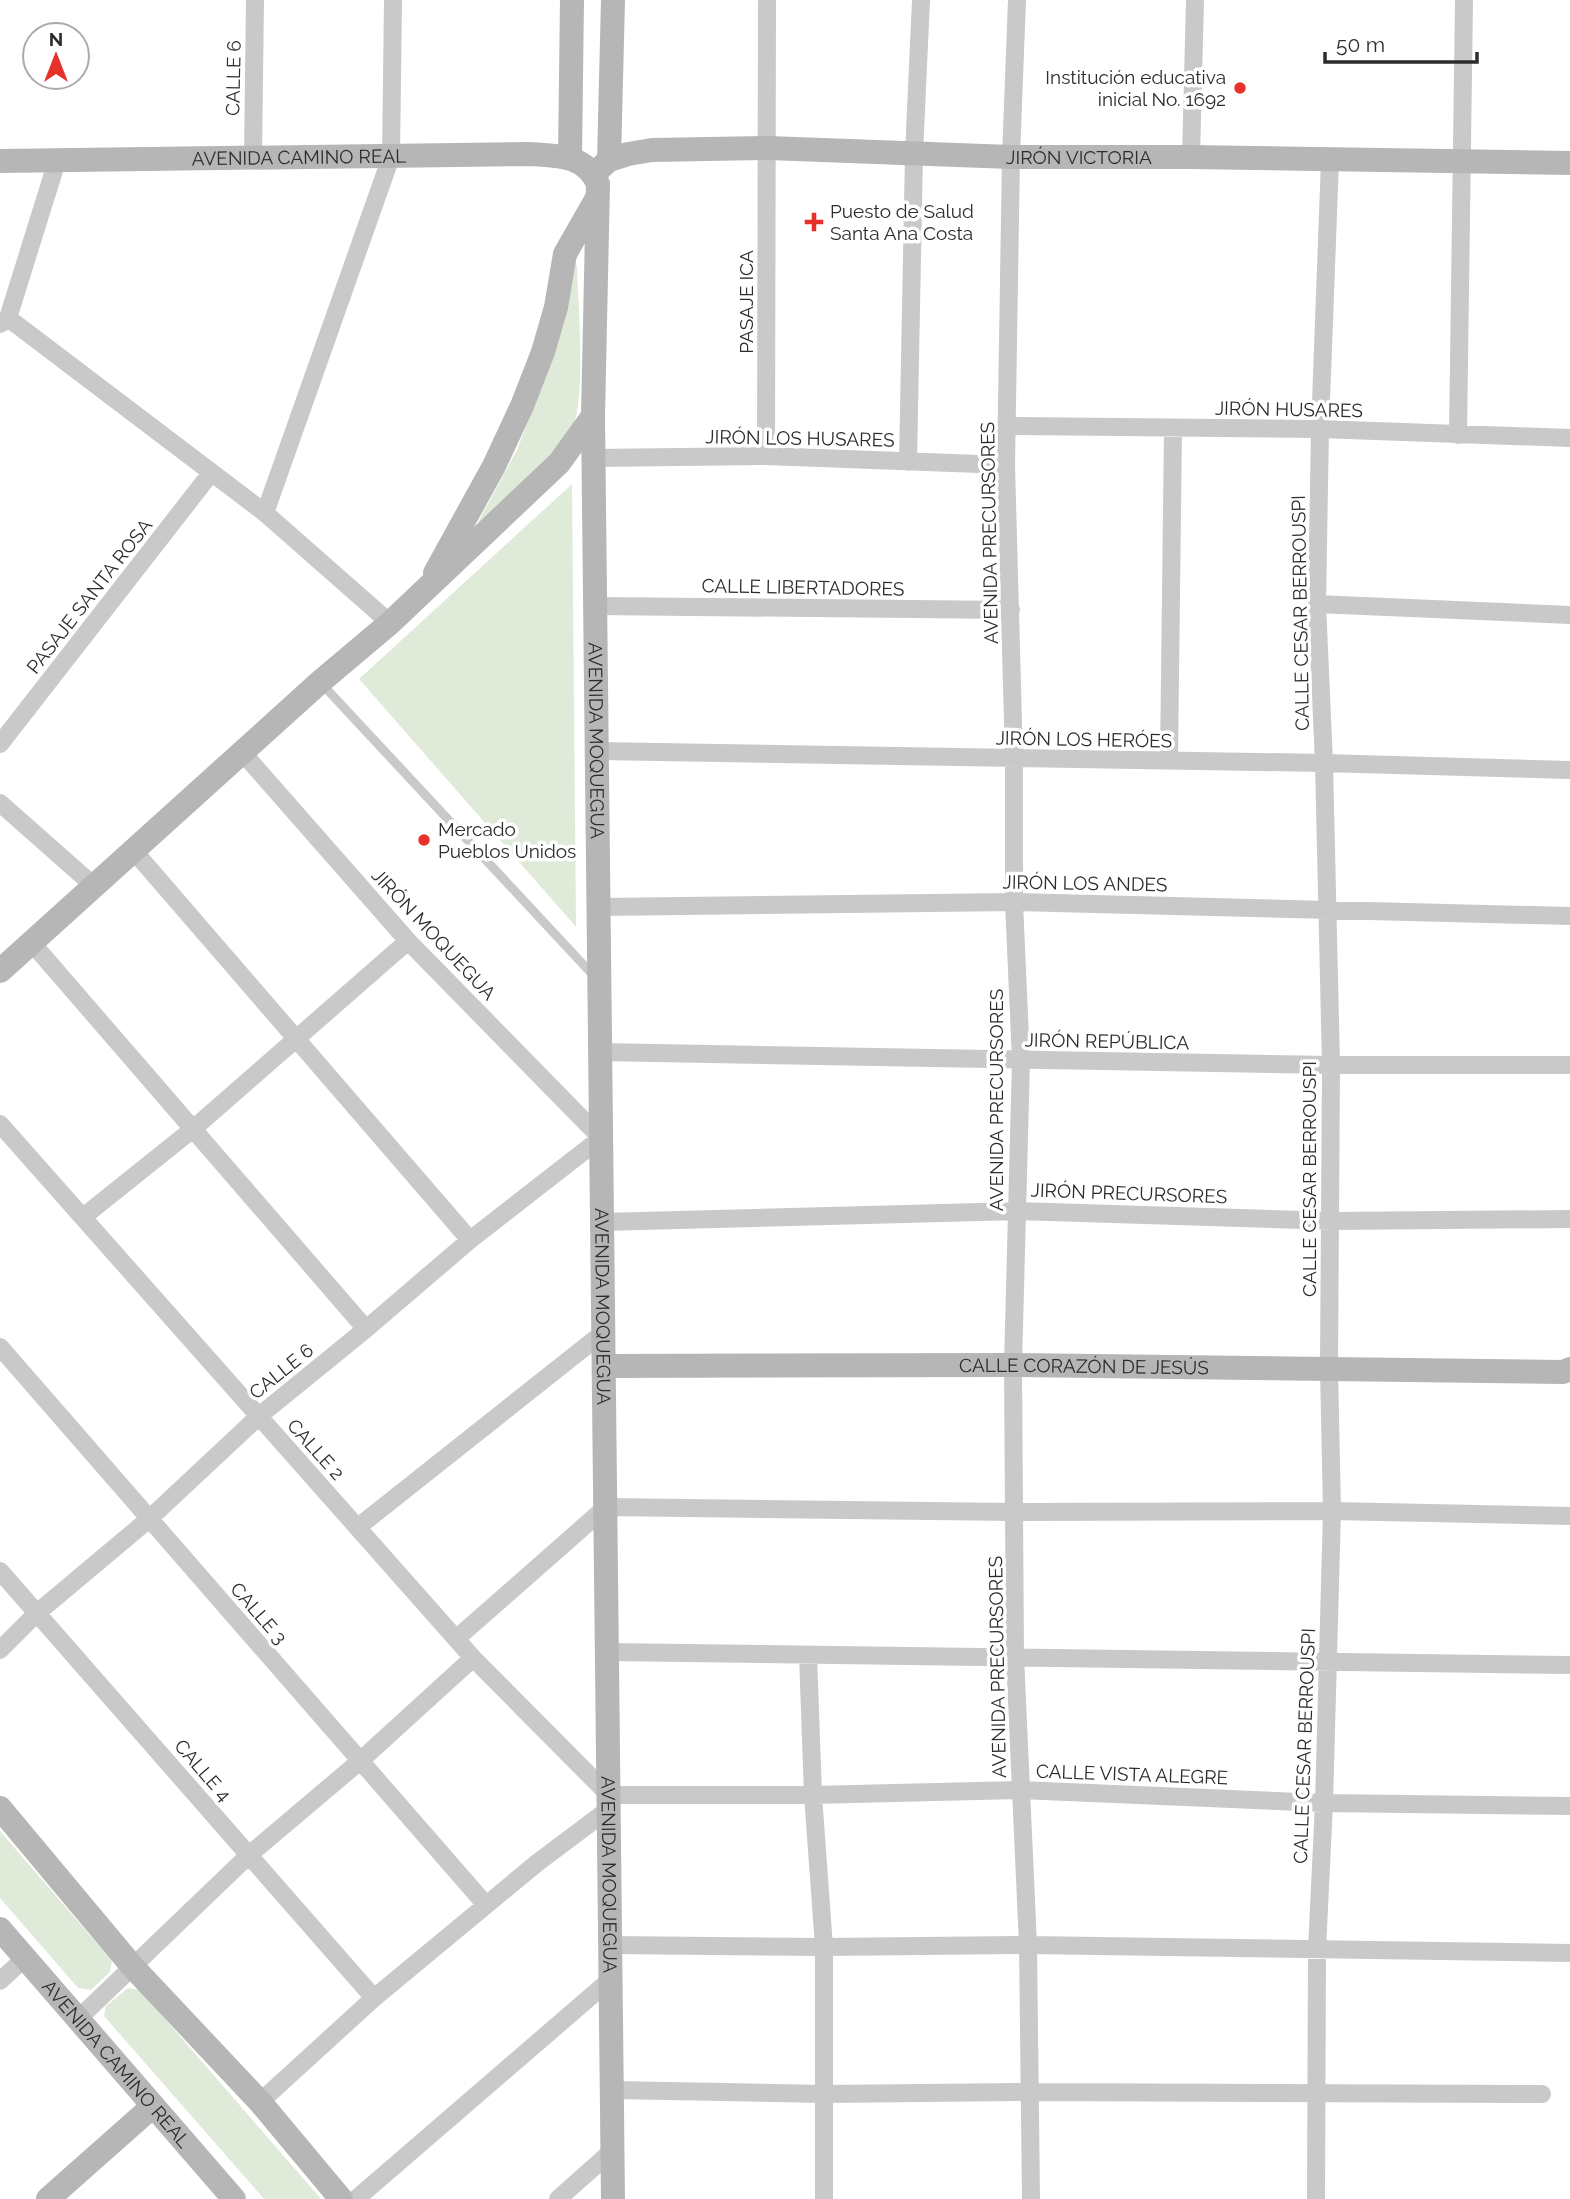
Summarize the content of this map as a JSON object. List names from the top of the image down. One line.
{"streets":{"street":["CALLE 6","JIRÓN VICTORIA","AVENIDA CAMINO REAL","PASAJE ICA","JIRÓN HUSARES","JIRÓN LOS HUSARES","AVENIDA PRECURSORES","CALLE LIBERTADORES","PASAJE SANTA ROSA","CALLE CESAR BERROUSPI","JIRÓN LOS HERÓES","AVENIDA MOQUEGUA","JIRÓN LOS ANDES","JIRÓN MOQUEGUA","JIRÓN REPÚBLICA","JIRÓN PRECURSORES","CALLE CORAZÓN DE JESÚS","CALLE 2","CALLE 3","CALLE 4","CALLE VISTA ALEGRE"]},"crossings":[["CALLE 6","AVENIDA CAMINO REAL"],["CALLE 6","AVENIDA MOQUEGUA"],["CALLE 6","JIRÓN MOQUEGUA"],["CALLE 6","CALLE 2"],["CALLE 6","CALLE 3"],["CALLE 6","CALLE 4"],["JIRÓN VICTORIA","PASAJE ICA"],["JIRÓN VICTORIA","AVENIDA PRECURSORES"],["JIRÓN VICTORIA","CALLE CESAR BERROUSPI"],["JIRÓN VICTORIA","AVENIDA MOQUEGUA"],["PASAJE ICA","JIRÓN LOS HUSARES"],["JIRÓN HUSARES","AVENIDA PRECURSORES"],["JIRÓN HUSARES","CALLE CESAR BERROUSPI"],["JIRÓN LOS HUSARES","AVENIDA PRECURSORES"],["JIRÓN LOS HUSARES","AVENIDA MOQUEGUA"],["AVENIDA PRECURSORES","CALLE LIBERTADORES"],["AVENIDA PRECURSORES","JIRÓN LOS HERÓES"],["AVENIDA PRECURSORES","JIRÓN LOS ANDES"],["AVENIDA PRECURSORES","JIRÓN REPÚBLICA"],["AVENIDA PRECURSORES","JIRÓN PRECURSORES"],["AVENIDA PRECURSORES","CALLE CORAZÓN DE JESÚS"],["AVENIDA PRECURSORES","CALLE VISTA ALEGRE"],["CALLE LIBERTADORES","AVENIDA MOQUEGUA"],["CALLE CESAR BERROUSPI","JIRÓN LOS HERÓES"],["CALLE CESAR BERROUSPI","JIRÓN LOS ANDES"],["CALLE CESAR BERROUSPI","JIRÓN REPÚBLICA"],["CALLE CESAR BERROUSPI","JIRÓN PRECURSORES"],["CALLE CESAR BERROUSPI","CALLE CORAZÓN DE JESÚS"],["CALLE CESAR BERROUSPI","CALLE VISTA ALEGRE"],["JIRÓN LOS HERÓES","AVENIDA MOQUEGUA"],["AVENIDA MOQUEGUA","JIRÓN LOS ANDES"],["AVENIDA MOQUEGUA","JIRÓN MOQUEGUA"],["AVENIDA MOQUEGUA","JIRÓN REPÚBLICA"],["AVENIDA MOQUEGUA","JIRÓN PRECURSORES"],["AVENIDA MOQUEGUA","CALLE CORAZÓN DE JESÚS"],["AVENIDA MOQUEGUA","CALLE 2"],["AVENIDA MOQUEGUA","CALLE VISTA ALEGRE"],["CALLE 2","CALLE VISTA ALEGRE"]],"places":{"other":["Institución educativa inicial No. 1692","Mercado Pueblos Unidos"],"health":["Puesto de Salud Santa Ana Costa"]},"scale_bar":"50 m","north":"top"}
